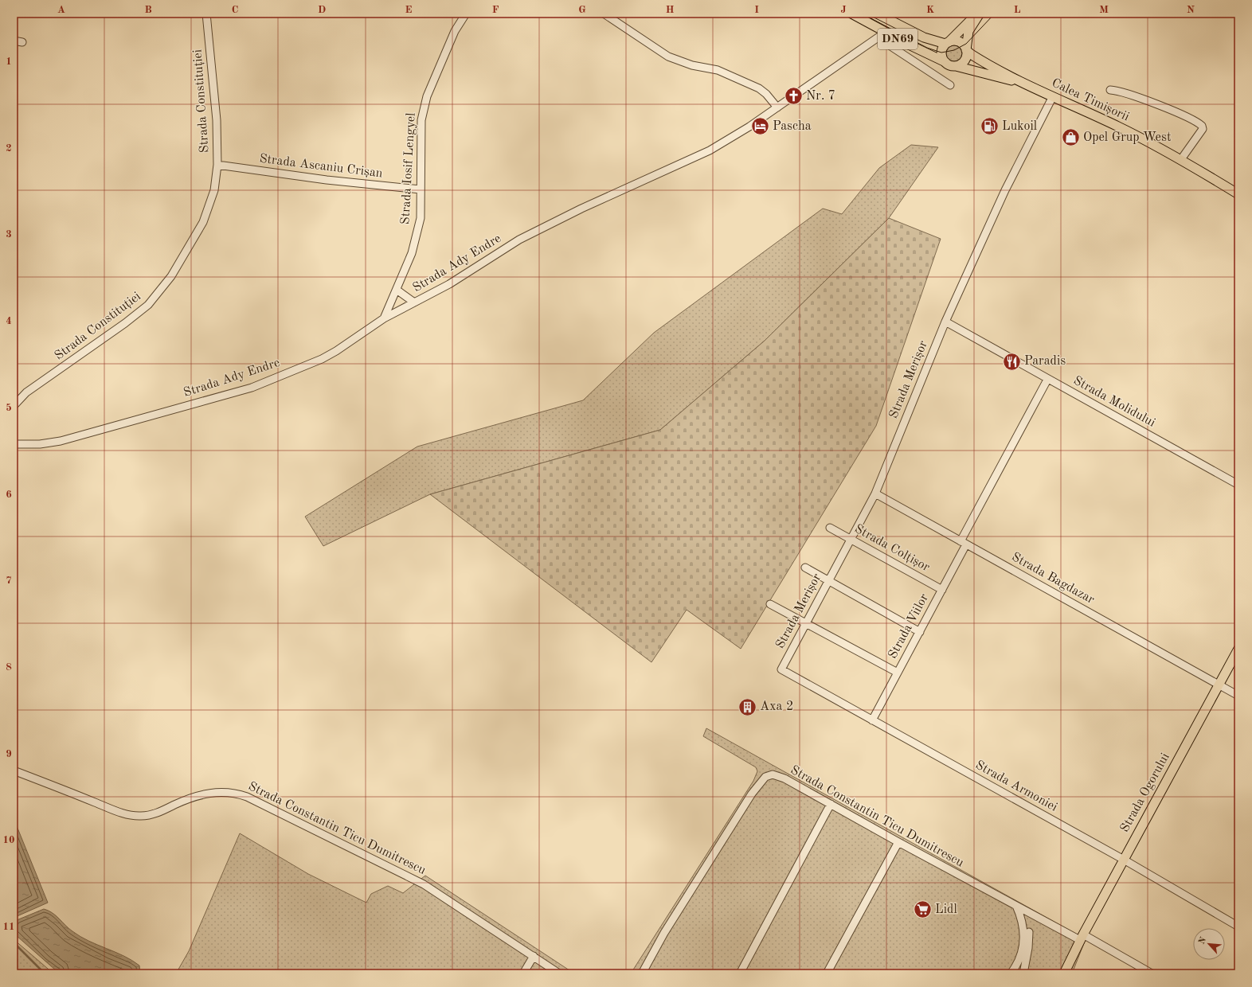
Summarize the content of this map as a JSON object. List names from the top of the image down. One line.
{"streets":{"main road":["DN69","Calea Timișorii","Strada Ogorului"],"street":["Strada Constituției","Strada Ascaniu Crișan","Strada Iosif Lengyel","Strada Ady Endre","Strada Merișor","Strada Molidului","Strada Colțișor","Strada Bagdazar","Strada Viilor","Strada Armoniei","Strada Constantin Ticu Dumitrescu"]},"crossings":[["DN69","Calea Timișorii"],["DN69","Strada Ady Endre"],["Calea Timișorii","Strada Merișor"],["Strada Constituției","Strada Ascaniu Crișan"],["Strada Ascaniu Crișan","Strada Iosif Lengyel"],["Strada Iosif Lengyel","Strada Ady Endre"],["Strada Merișor","Strada Molidului"],["Strada Merișor","Strada Colțișor"],["Strada Merișor","Strada Bagdazar"],["Strada Merișor","Strada Armoniei"],["Strada Molidului","Strada Viilor"],["Strada Colțișor","Strada Viilor"],["Strada Bagdazar","Strada Viilor"],["Strada Bagdazar","Strada Ogorului"],["Strada Viilor","Strada Armoniei"],["Strada Armoniei","Strada Ogorului"],["Strada Ogorului","Strada Constantin Ticu Dumitrescu"]],"places":{"church":["Nr. 7"],"hotel":["Pascha"],"fuel station":["Lukoil"],"shop":["Opel Grup West"],"restaurant":["Paradis"],"building":["Axa 2"],"supermarket":["Lidl"]},"north":"top left","grid":{"columns":["A","B","C","D","E","F","G","H","I","J","K","L","M","N"],"rows":["1","2","3","4","5","6","7","8","9","10","11"]}}
